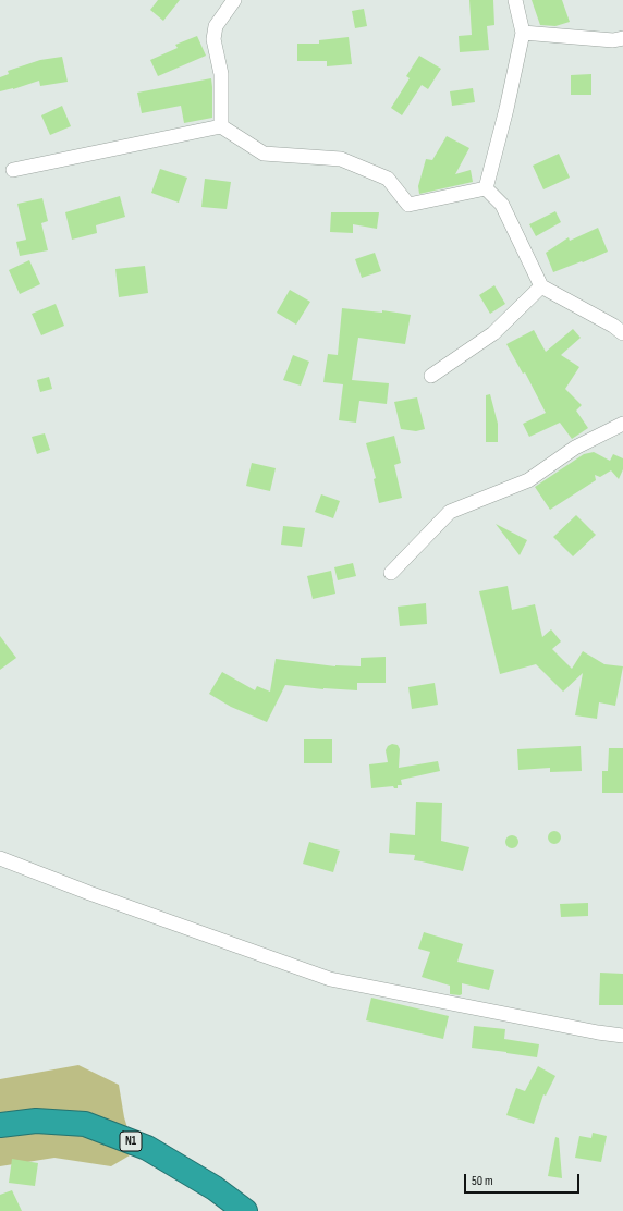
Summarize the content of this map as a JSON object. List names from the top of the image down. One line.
{"streets":{"highway":["N1"]},"scale_bar":"50 m"}
